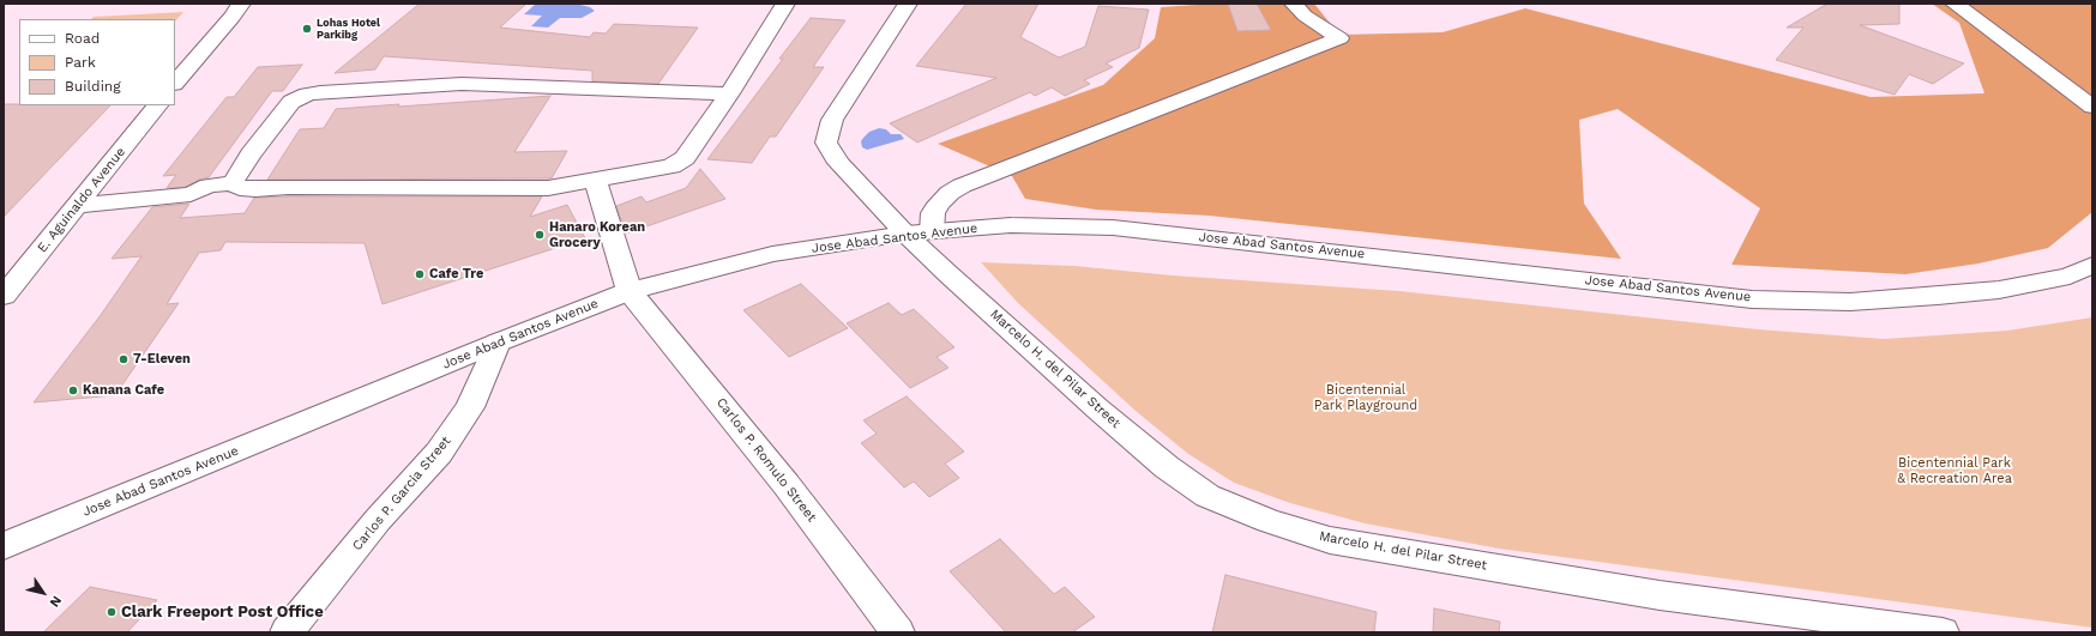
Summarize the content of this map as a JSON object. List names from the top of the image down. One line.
{"streets":{"street":["E. Aguinaldo Avenue","Jose Abad Santos Avenue","Marcelo H. del Pilar Street","Carlos P. Romulo Street","Carlos P. Garcia Street"]},"crossings":[["Jose Abad Santos Avenue","Marcelo H. del Pilar Street"],["Jose Abad Santos Avenue","Carlos P. Romulo Street"],["Jose Abad Santos Avenue","Carlos P. Garcia Street"]],"parks":["Bicentennial Park Playground","Bicentennial Park & Recreation Area"],"places":["Lohas Hotel Parkibg","Hanaro Korean Grocery","Cafe Tre","7-Eleven","Kanana Cafe","Clark Freeport Post Office"],"legend":["Road","Park","Building"],"north":"bottom right"}
